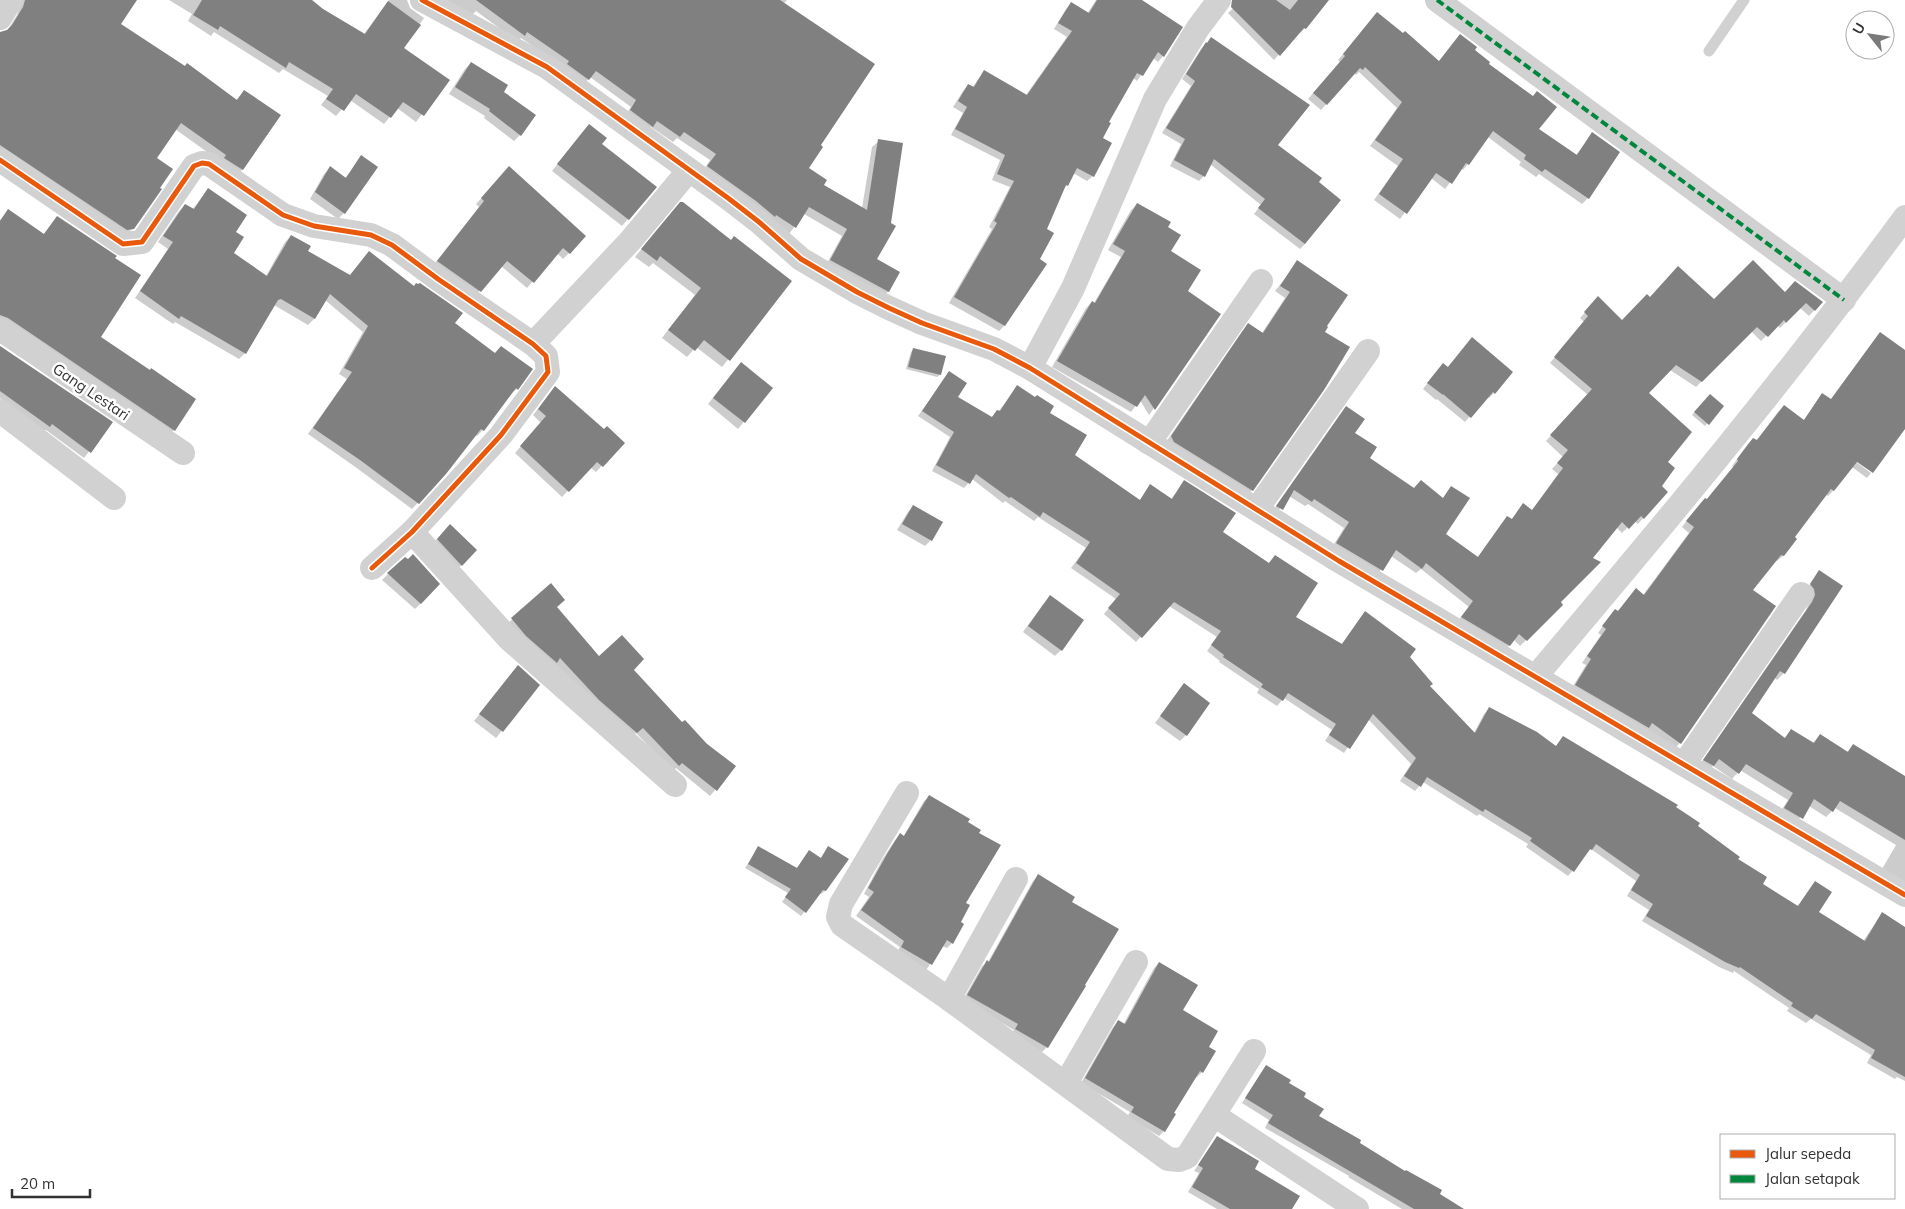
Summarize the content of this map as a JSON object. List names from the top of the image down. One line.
{"streets":{"street":["Gang Lestari"]},"legend":["Jalur sepeda","Jalan setapak"],"scale_bar":"20 m","north":"top left"}
